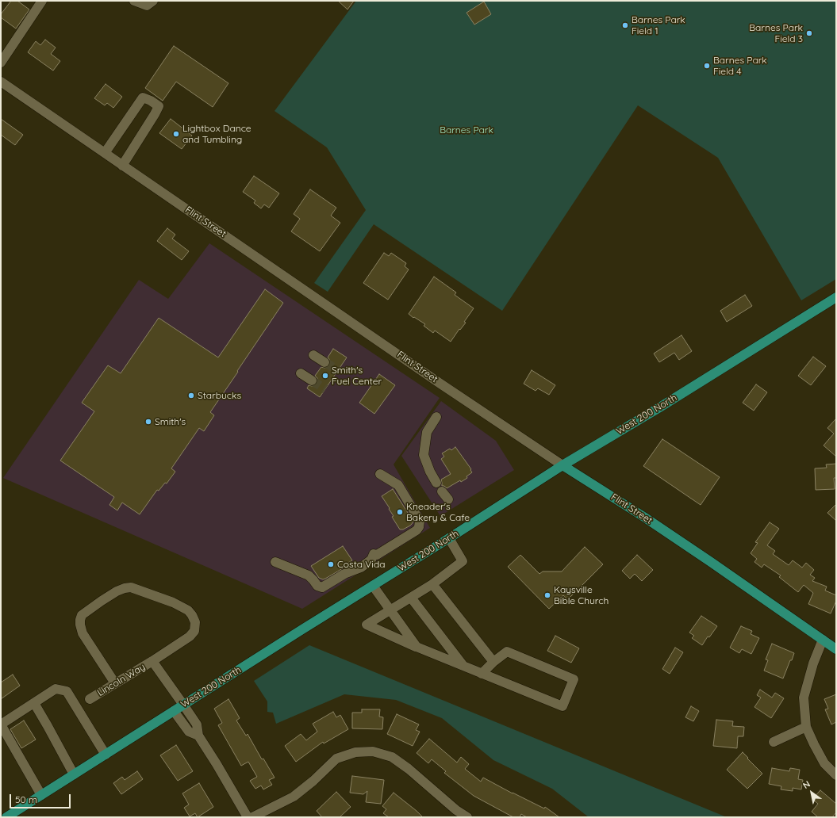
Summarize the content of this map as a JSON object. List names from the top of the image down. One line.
{"streets":{"main road":["Flint Street","West 200 North"],"street":["Lincoln Way"]},"crossings":[["Flint Street","West 200 North"],["West 200 North","Lincoln Way"]],"parks":["Barnes Park"],"places":["Barnes Park Field 1","Barnes Park Field 3","Barnes Park Field 4","Lightbox Dance and Tumbling","Smith's Fuel Center","Starbucks","Smith's","Kneader's Bakery & Cafe","Costa Vida","Kaysville Bible Church"],"scale_bar":"50 m","north":"top left"}
